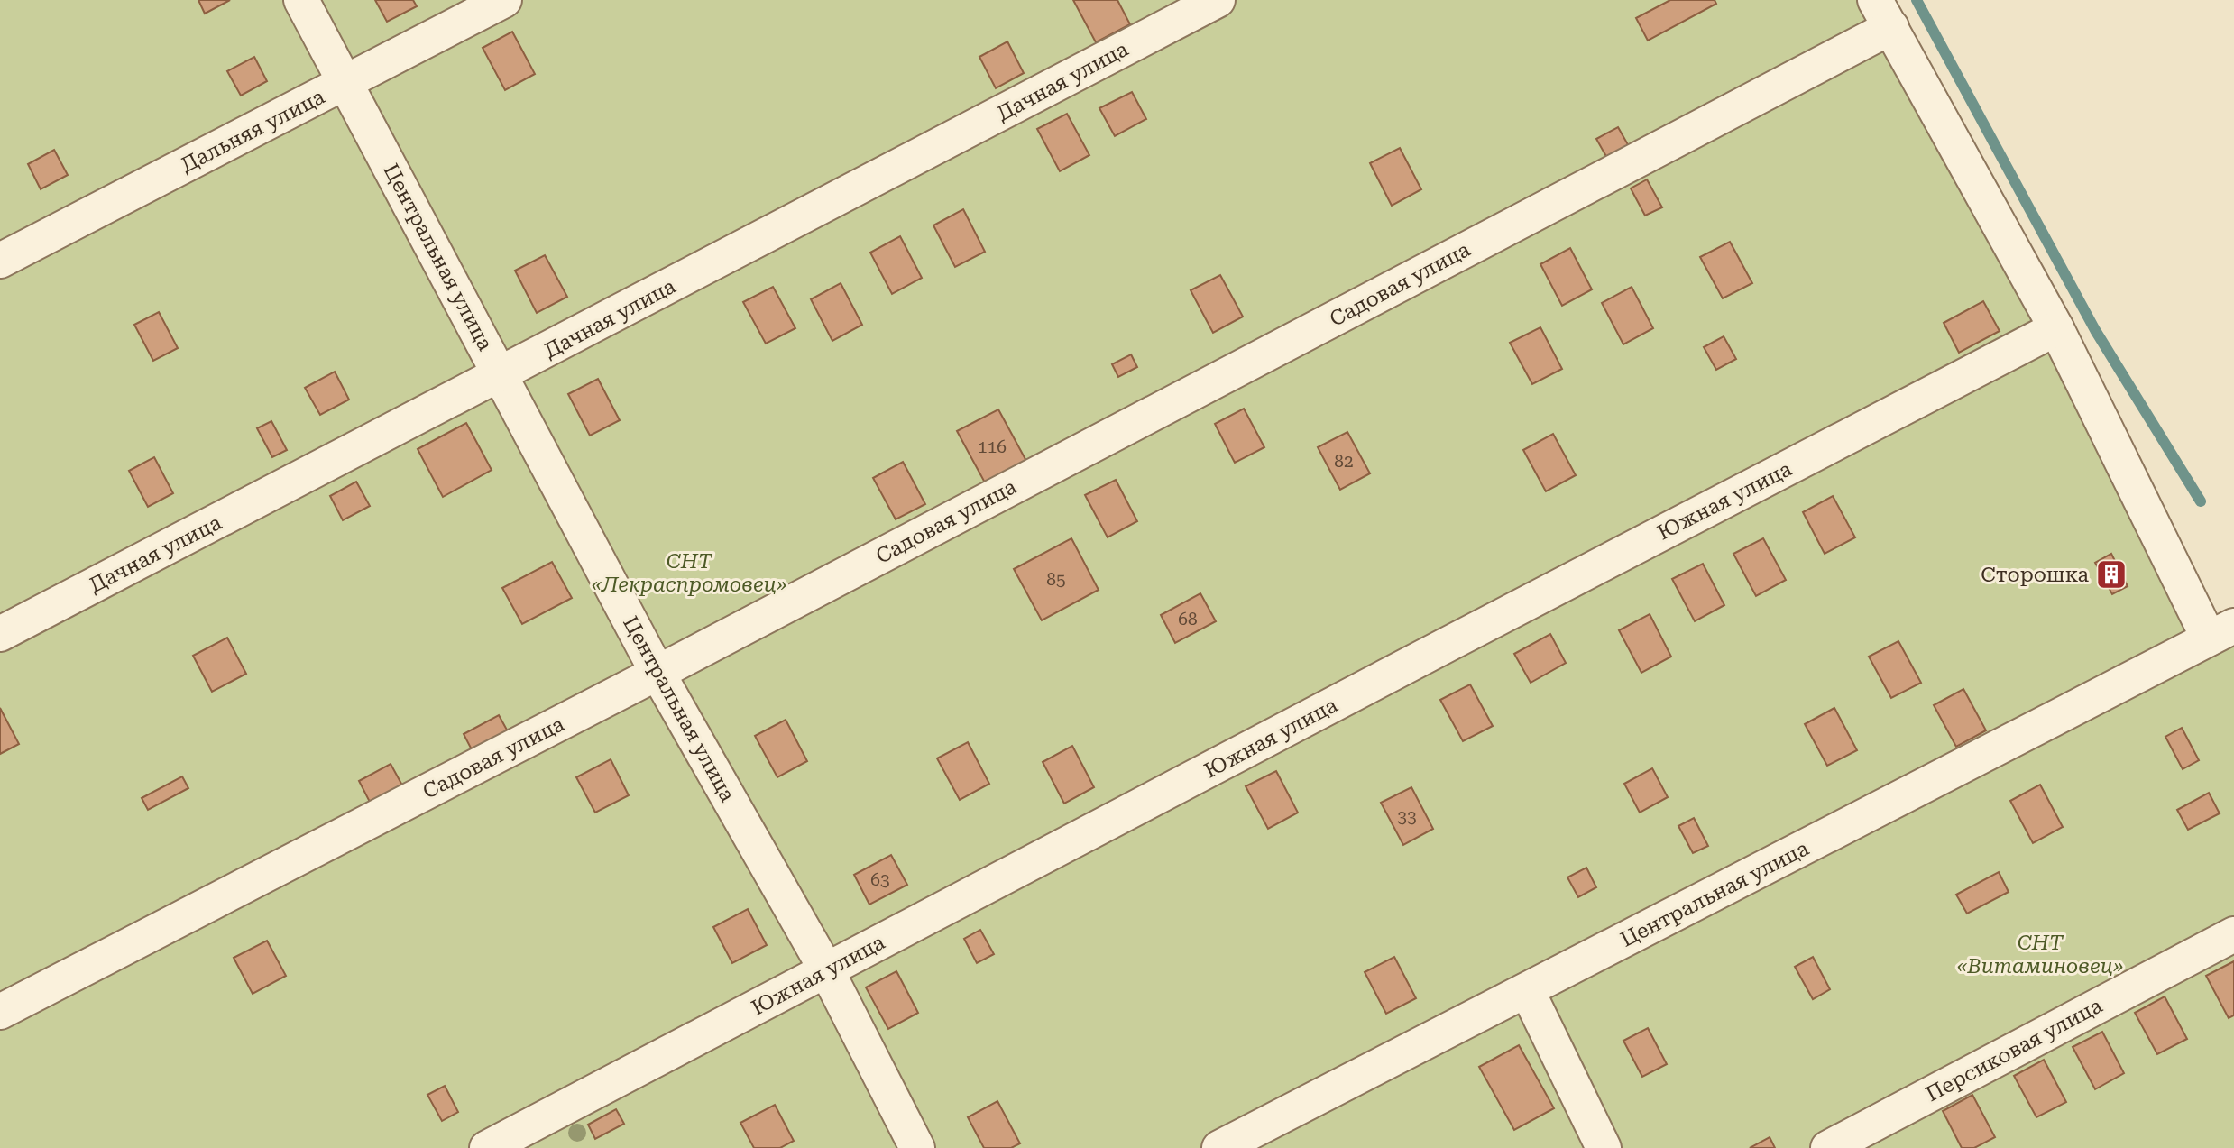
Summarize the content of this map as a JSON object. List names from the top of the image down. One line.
{"streets":{"street":["Дачная улица","Дальняя улица","Центральная улица","Садовая улица","Южная улица","Персиковая улица"]},"crossings":[["Дачная улица","Центральная улица"],["Дальняя улица","Центральная улица"],["Центральная улица","Садовая улица"],["Центральная улица","Южная улица"]],"parks":["СНТ «Лекраспромовец»","СНТ «Витаминовец»"],"places":{"building":["Сторошка"]},"house_numbers":["116","82","85","68","33","63"]}
